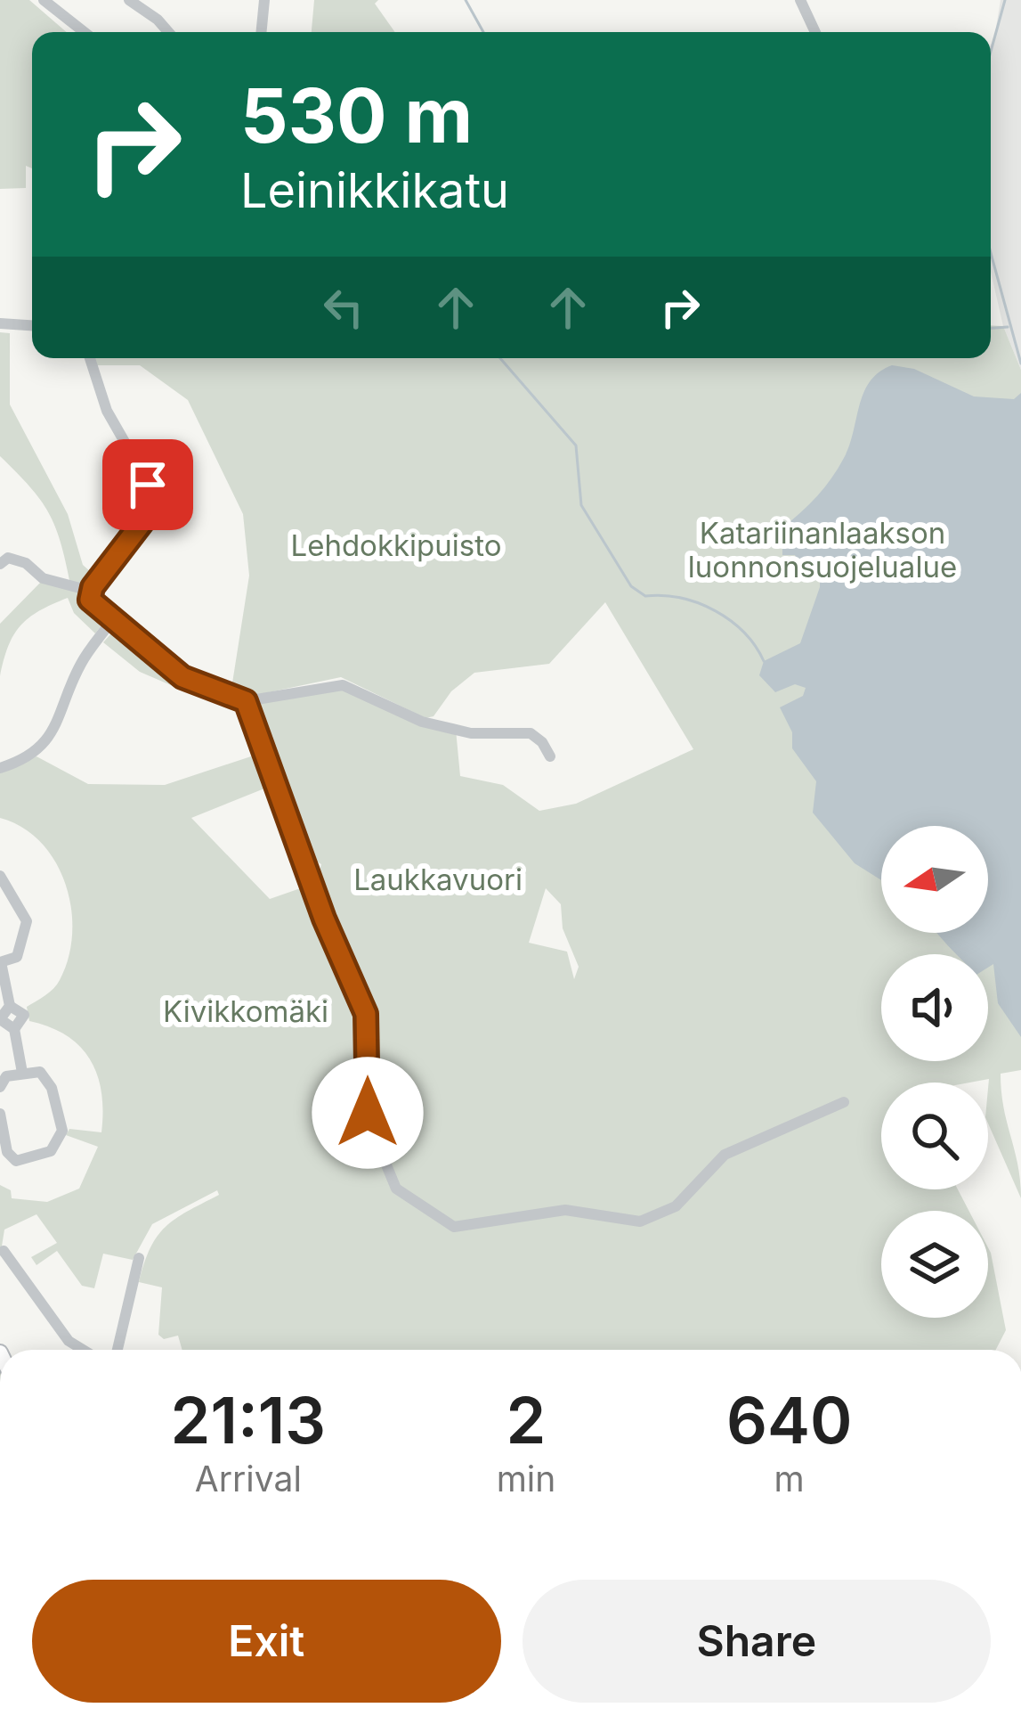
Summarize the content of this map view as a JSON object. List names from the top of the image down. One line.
{"parks":["Katariinanlaakson luonnonsuojelualue","Lehdokkipuisto","Laukkavuori","Kivikkomäki"],"north":"left","page":{"turn":["530 m","Leinikkikatu"],"eta":["21:13","Arrival","2","min","640","m"],"buttons":["Exit","Share"]}}
